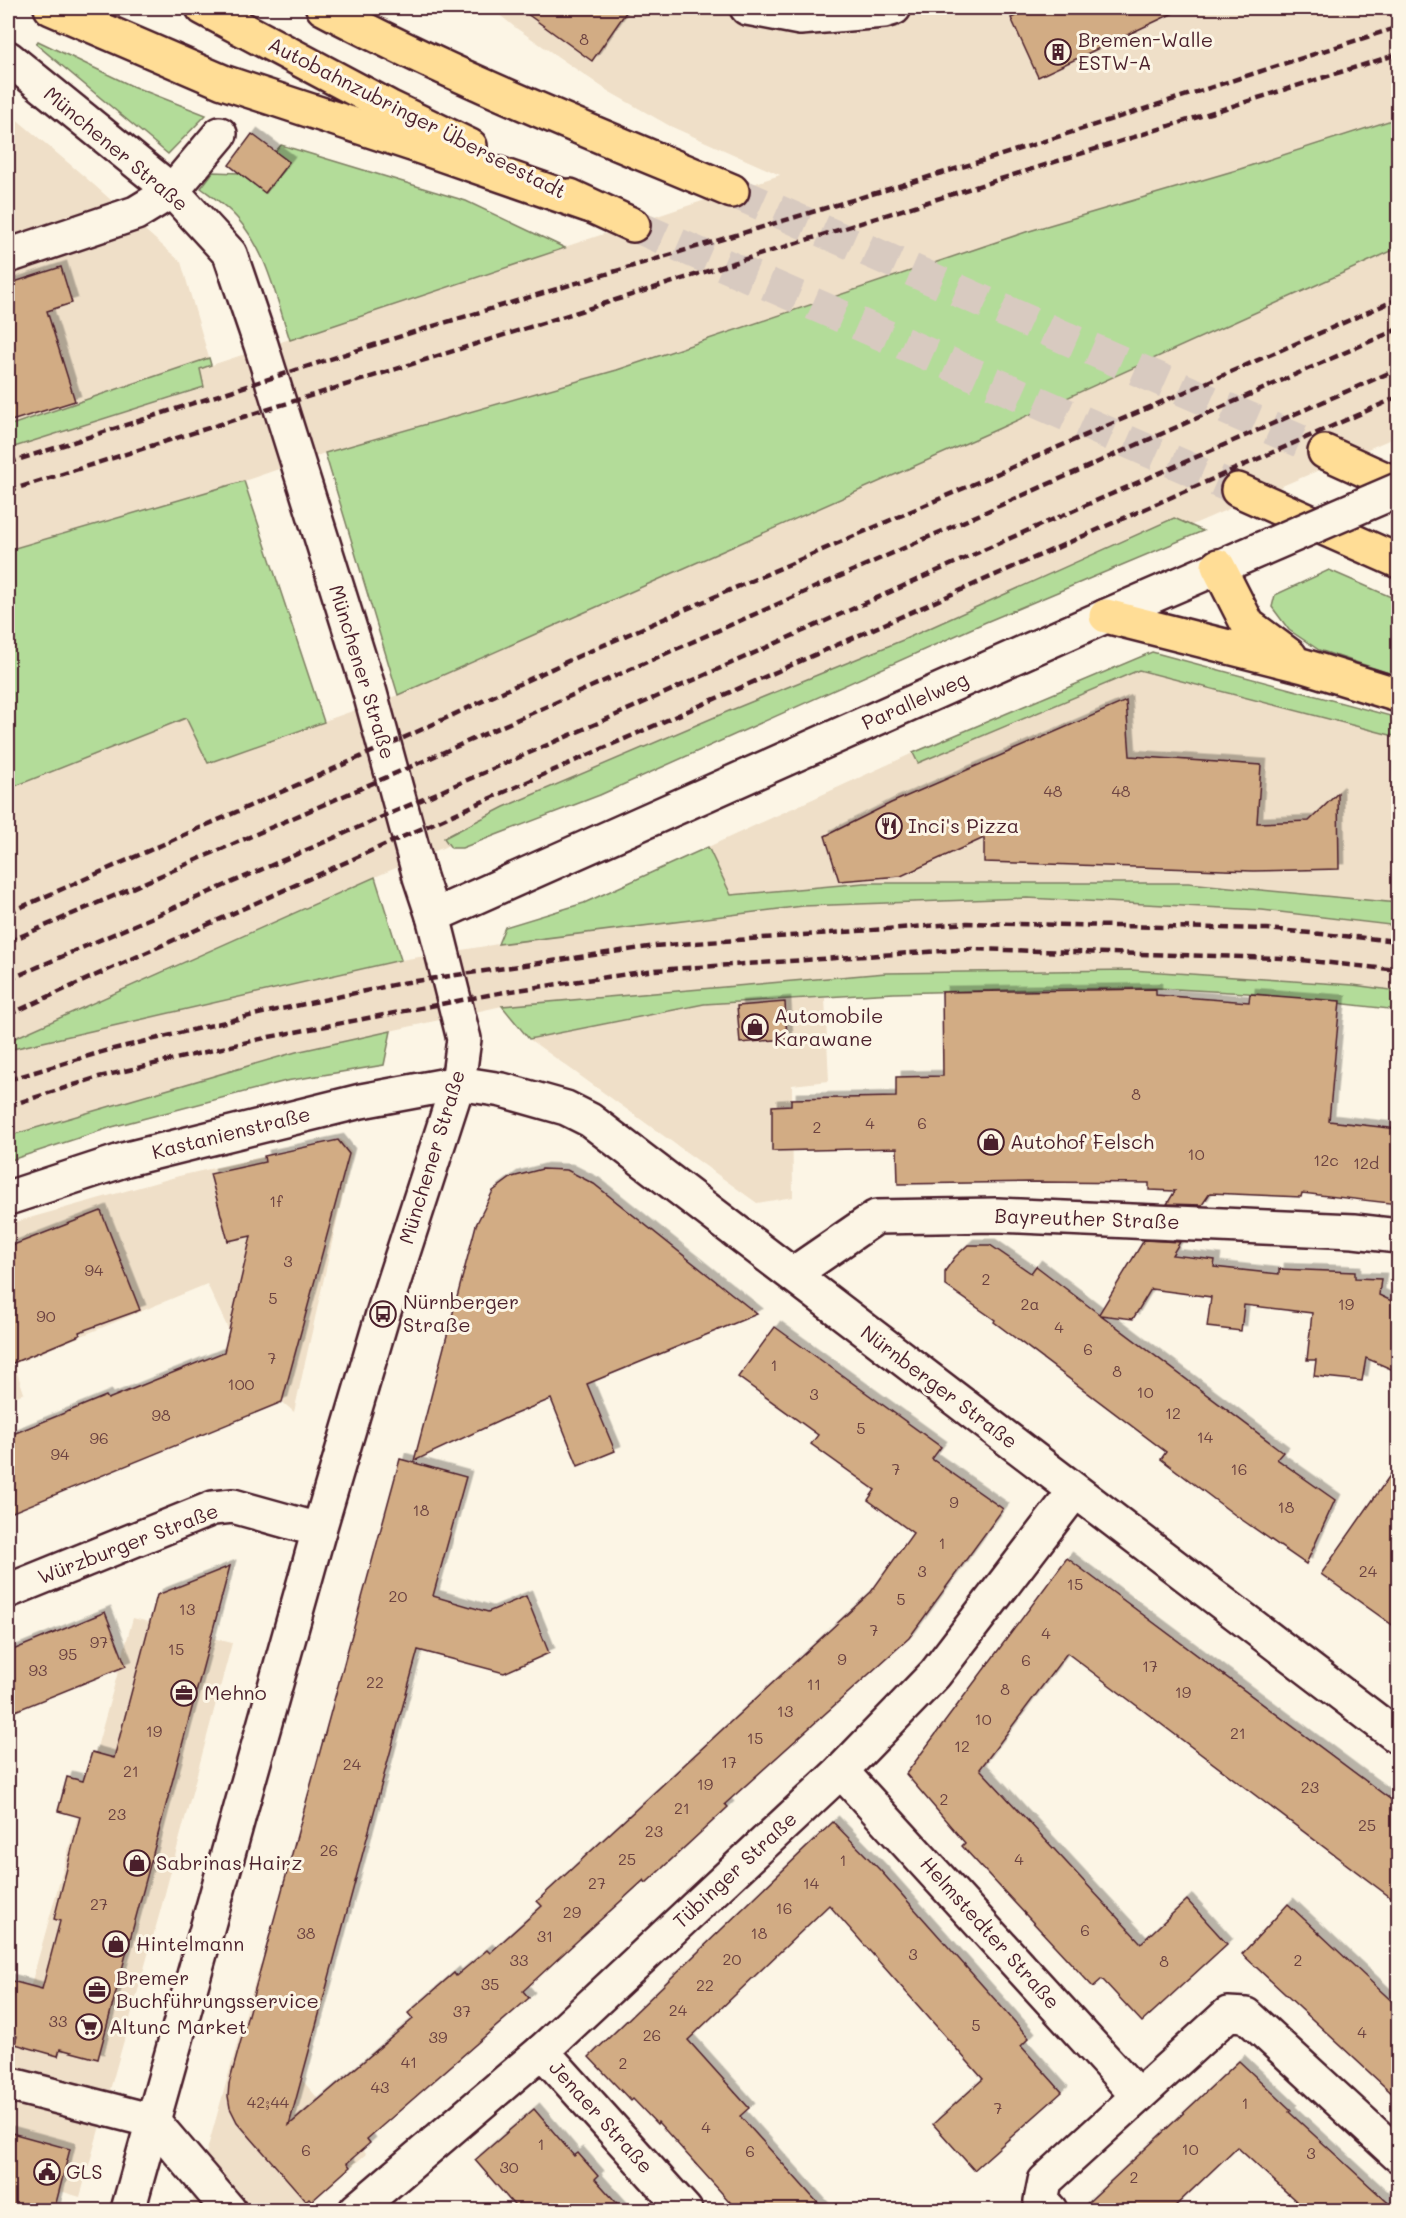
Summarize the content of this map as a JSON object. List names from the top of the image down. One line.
{"streets":{"highway":["Autobahnzubringer Überseestadt"],"street":["Münchener Straße","Parallelweg","Kastanienstraße","Bayreuther Straße","Nürnberger Straße","Würzburger Straße","Tübinger Straße","Helmstedter Straße","Jenaer Straße"]},"crossings":[["Münchener Straße","Parallelweg"],["Münchener Straße","Kastanienstraße"],["Münchener Straße","Nürnberger Straße"],["Münchener Straße","Würzburger Straße"],["Kastanienstraße","Nürnberger Straße"],["Bayreuther Straße","Nürnberger Straße"],["Nürnberger Straße","Tübinger Straße"],["Tübinger Straße","Helmstedter Straße"],["Tübinger Straße","Jenaer Straße"]],"places":{"building":["Bremen-Walle ESTW-A"],"restaurant":["Inci's Pizza"],"shop":["Automobile Karawane","Autohof Felsch","Sabrinas Hairz","Hintelmann"],"bus stop":["Nürnberger Straße"],"office":["Mehno","Bremer Buchführungsservice"],"supermarket":["Altunc Market"],"public building":["GLS"]},"house_numbers":["8","48","48","8","4","6","2","10","12c","12d","1f","3","94","2","5","2a","19","90","4","6","7","1","8","100","10","3","12","98","5","14","96","94","7","16","9","18","18","1","3","24","15","20","5","13","7","4","97","15","95","9","6","17","93","22","11","8","19","13","10","19","21","15","12","17","24","21","19","23","2","21","23","25","23","26","25","4","1","27","14","27","16","29","6","38","18","31","3","20","33","2","8","35","22","24","37","33","5","4","26","39","41","2","43","42;44","1","7","4","1","10","6","6","3","30","2"]}
